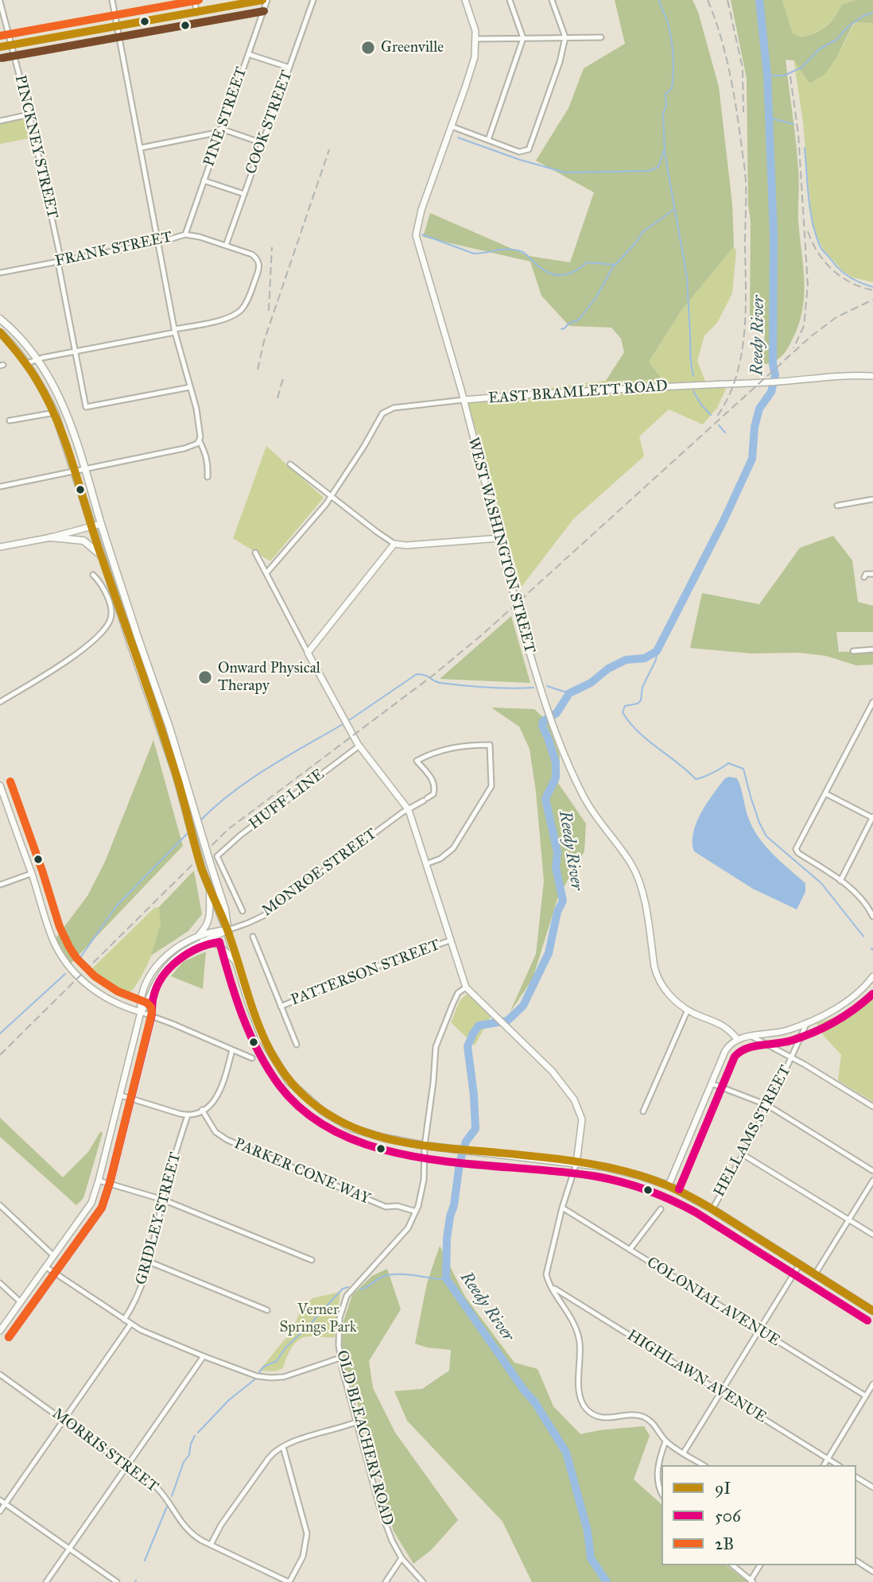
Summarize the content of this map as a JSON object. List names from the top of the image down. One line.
{"streets":{"street":["PINE STREET","COOK STREET","PINCKNEY STREET","FRANK STREET","EAST BRAMLETT ROAD","WEST WASHINGTON STREET","HUFF LINE","MONROE STREET","PATTERSON STREET","HELLAMS STREET","PARKER CONE WAY","GRIDLEY STREET","COLONIAL AVENUE","HIGHLAWN AVENUE","OLD BLEACHERY ROAD","MORRIS STREET"]},"crossings":[["PINE STREET","FRANK STREET"],["COOK STREET","FRANK STREET"],["PINCKNEY STREET","FRANK STREET"],["EAST BRAMLETT ROAD","WEST WASHINGTON STREET"],["PARKER CONE WAY","OLD BLEACHERY ROAD"]],"water":["Reedy River"],"parks":["Verner Springs Park"],"places":["Greenville","Onward Physical Therapy"],"lines":["transit line 9I","transit line 2B","transit line 506"],"legend":["9I","506","2B"]}
